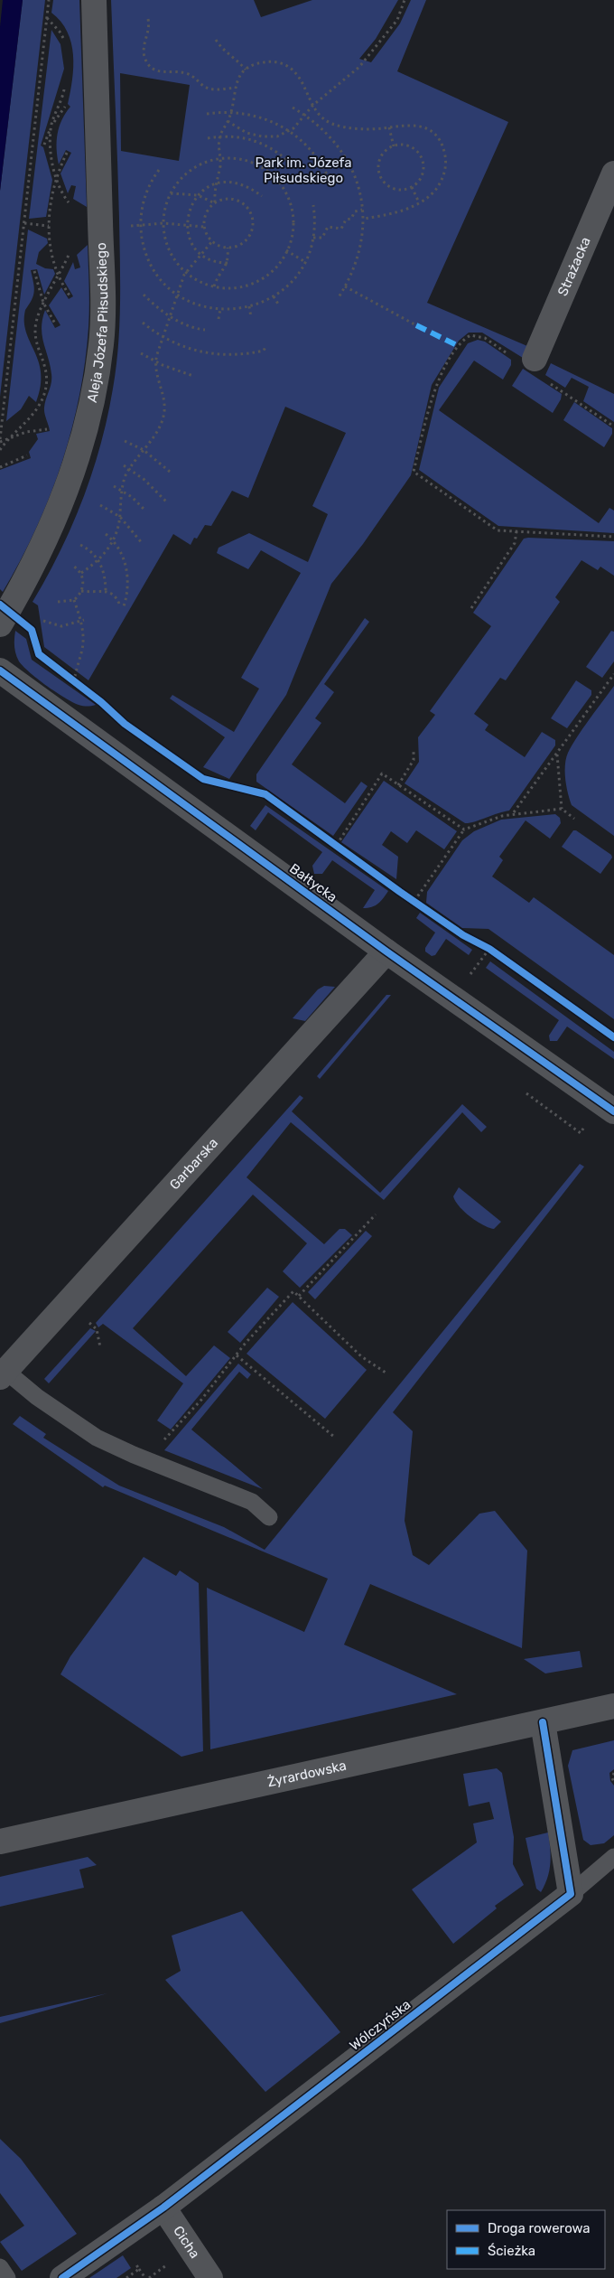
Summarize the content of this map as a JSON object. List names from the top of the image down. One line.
{"streets":{"street":["Strażacka","Aleja Józefa Piłsudskiego","Bałtycka","Garbarska","Żyrardowska","Wólczyńska","Cicha"]},"crossings":[["Bałtycka","Garbarska"],["Wólczyńska","Cicha"]],"parks":["Park im. Józefa Piłsudskiego"],"legend":["Droga rowerowa","Ścieżka"]}
